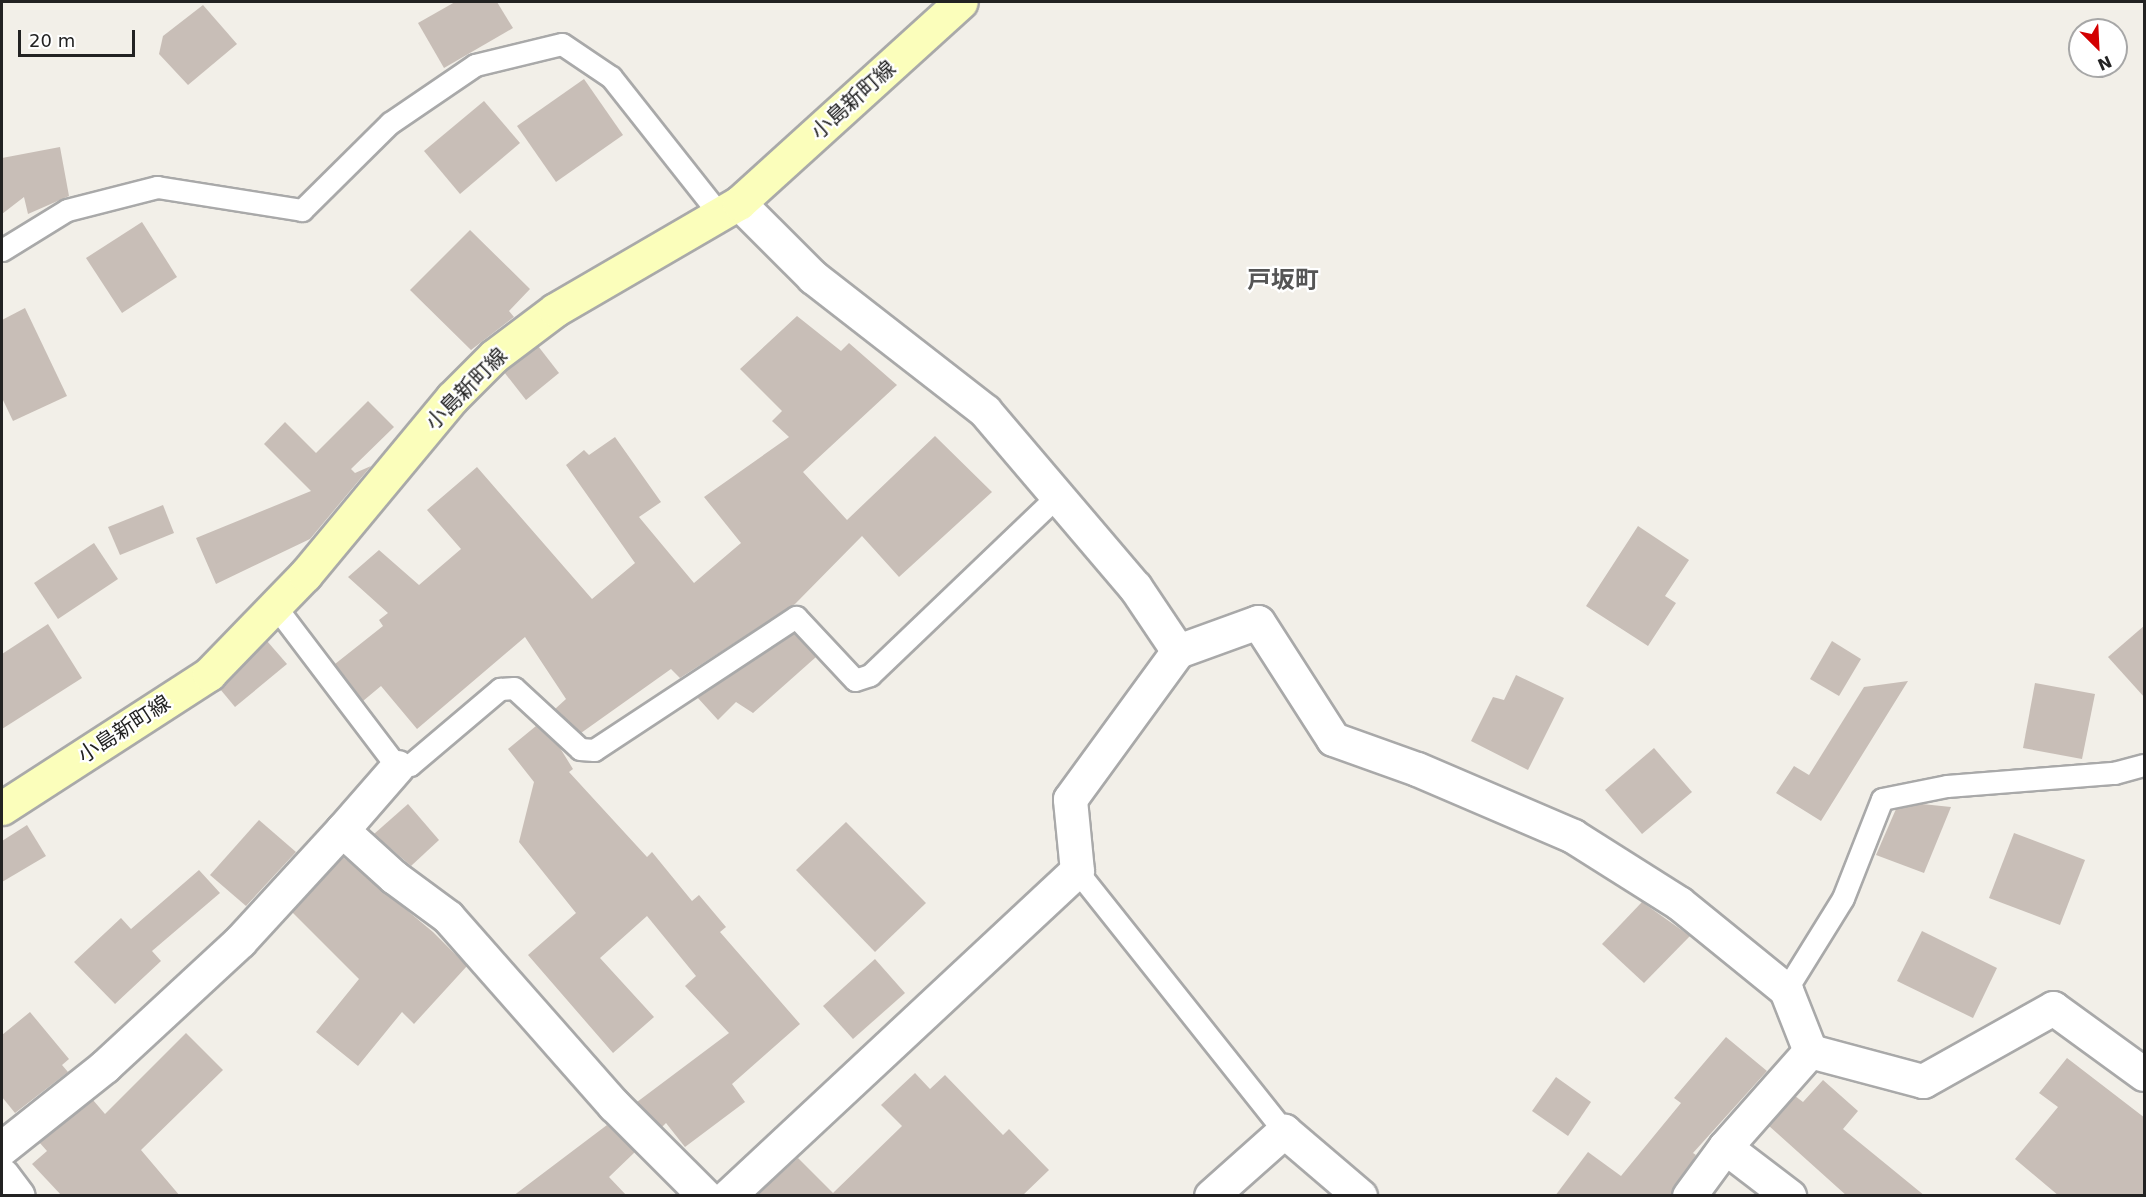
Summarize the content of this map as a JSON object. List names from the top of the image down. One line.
{"streets":{"main road":["小島新町線"]},"districts":["戸坂町"],"scale_bar":"20 m","north":"bottom right"}
